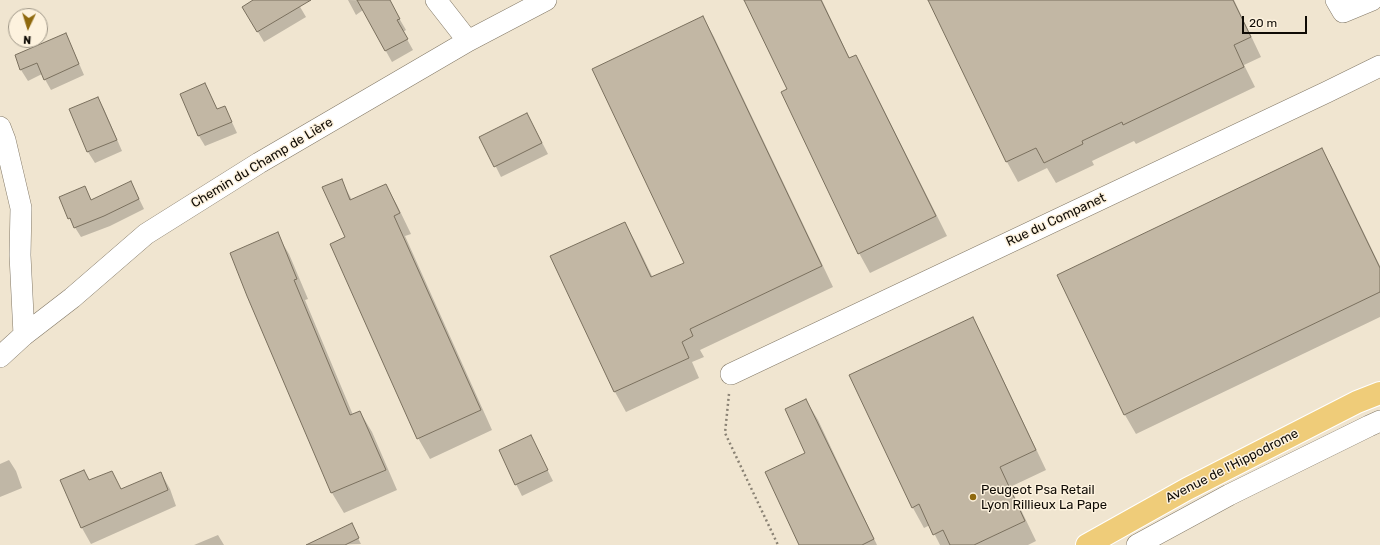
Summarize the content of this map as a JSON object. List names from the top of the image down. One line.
{"streets":{"main road":["Avenue de l'Hippodrome"],"street":["Chemin du Champ de Lière","Rue du Companet"]},"places":["Peugeot Psa Retail Lyon Rillieux La Pape"],"scale_bar":"20 m","north":"bottom"}
